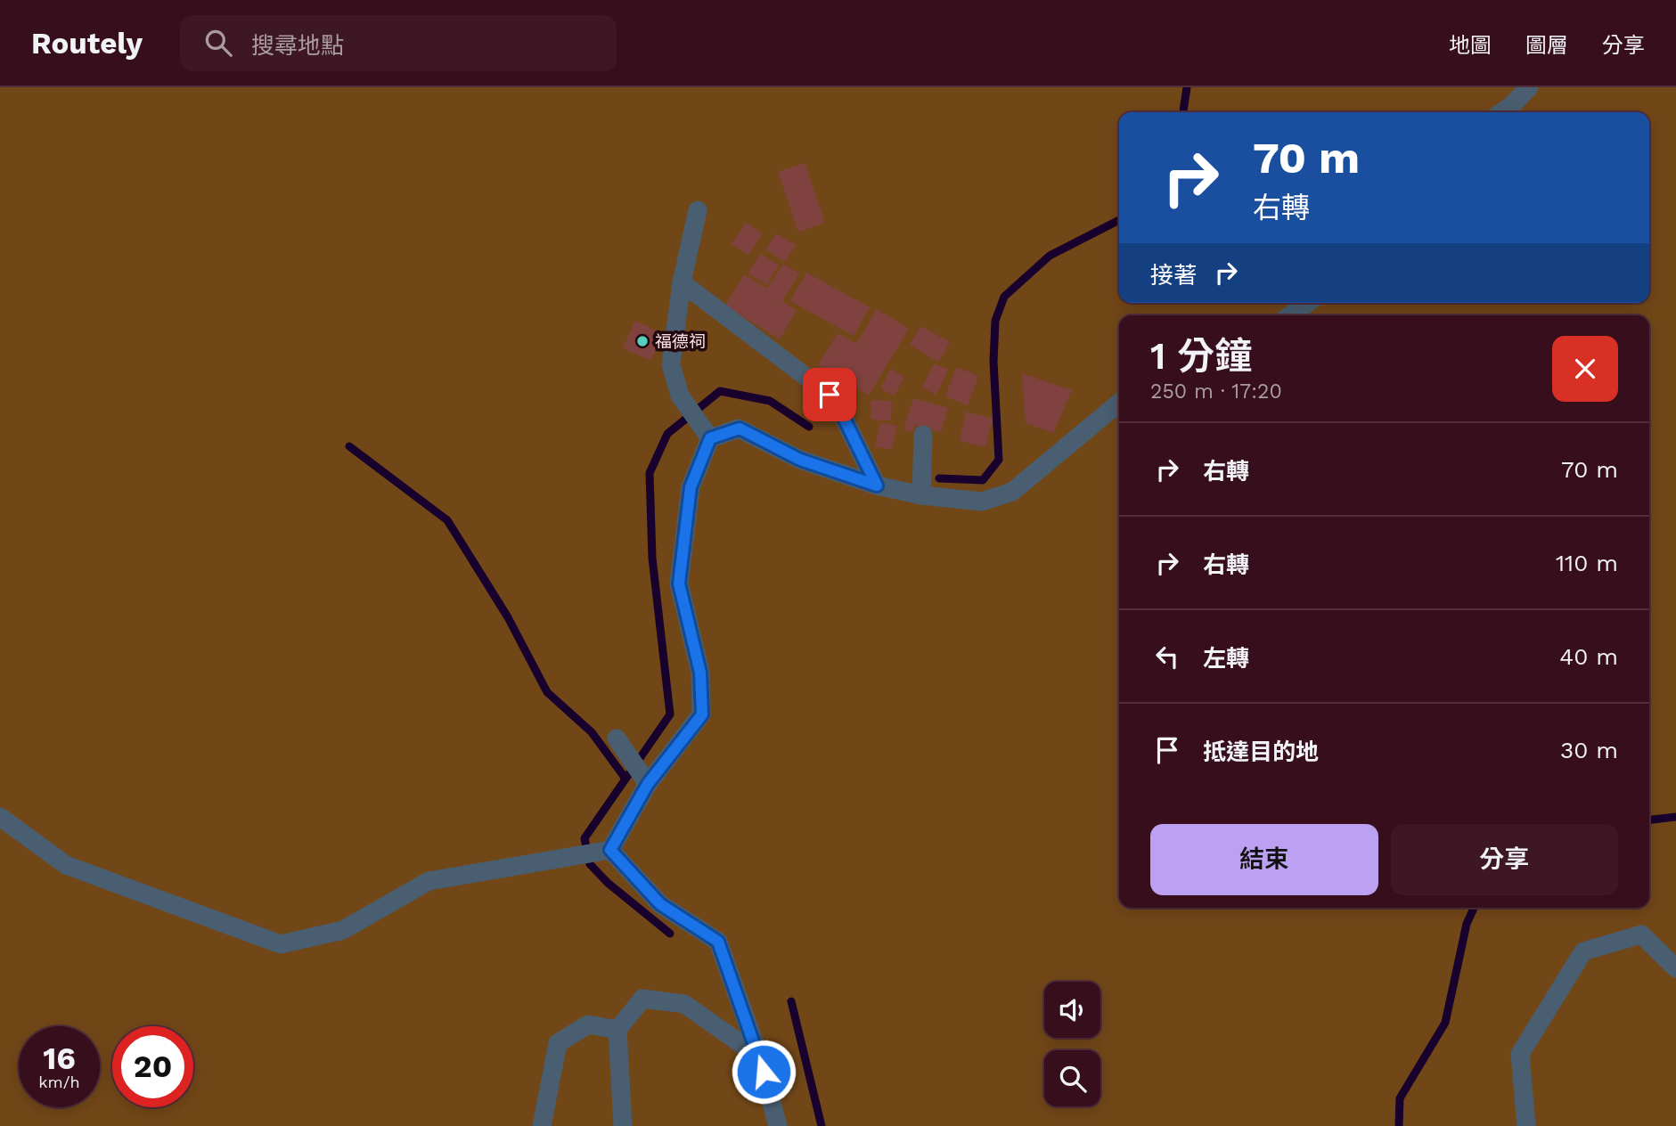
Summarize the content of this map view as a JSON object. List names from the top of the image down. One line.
{"places":["福德祠"],"page":{"header":"Routely","search":"搜尋地點","nav":["地圖","圖層","分享"],"turn":["70 m","右轉"],"then":"接著","heading":["1 分鐘","250 m · 17:20"],"list":[{"name":"右轉","value":"70 m"},{"name":"右轉","value":"110 m"},{"name":"左轉","value":"40 m"},{"name":"抵達目的地","value":"30 m"}],"buttons":["結束","分享"],"speed":"16 km/h","limit":"20"}}
